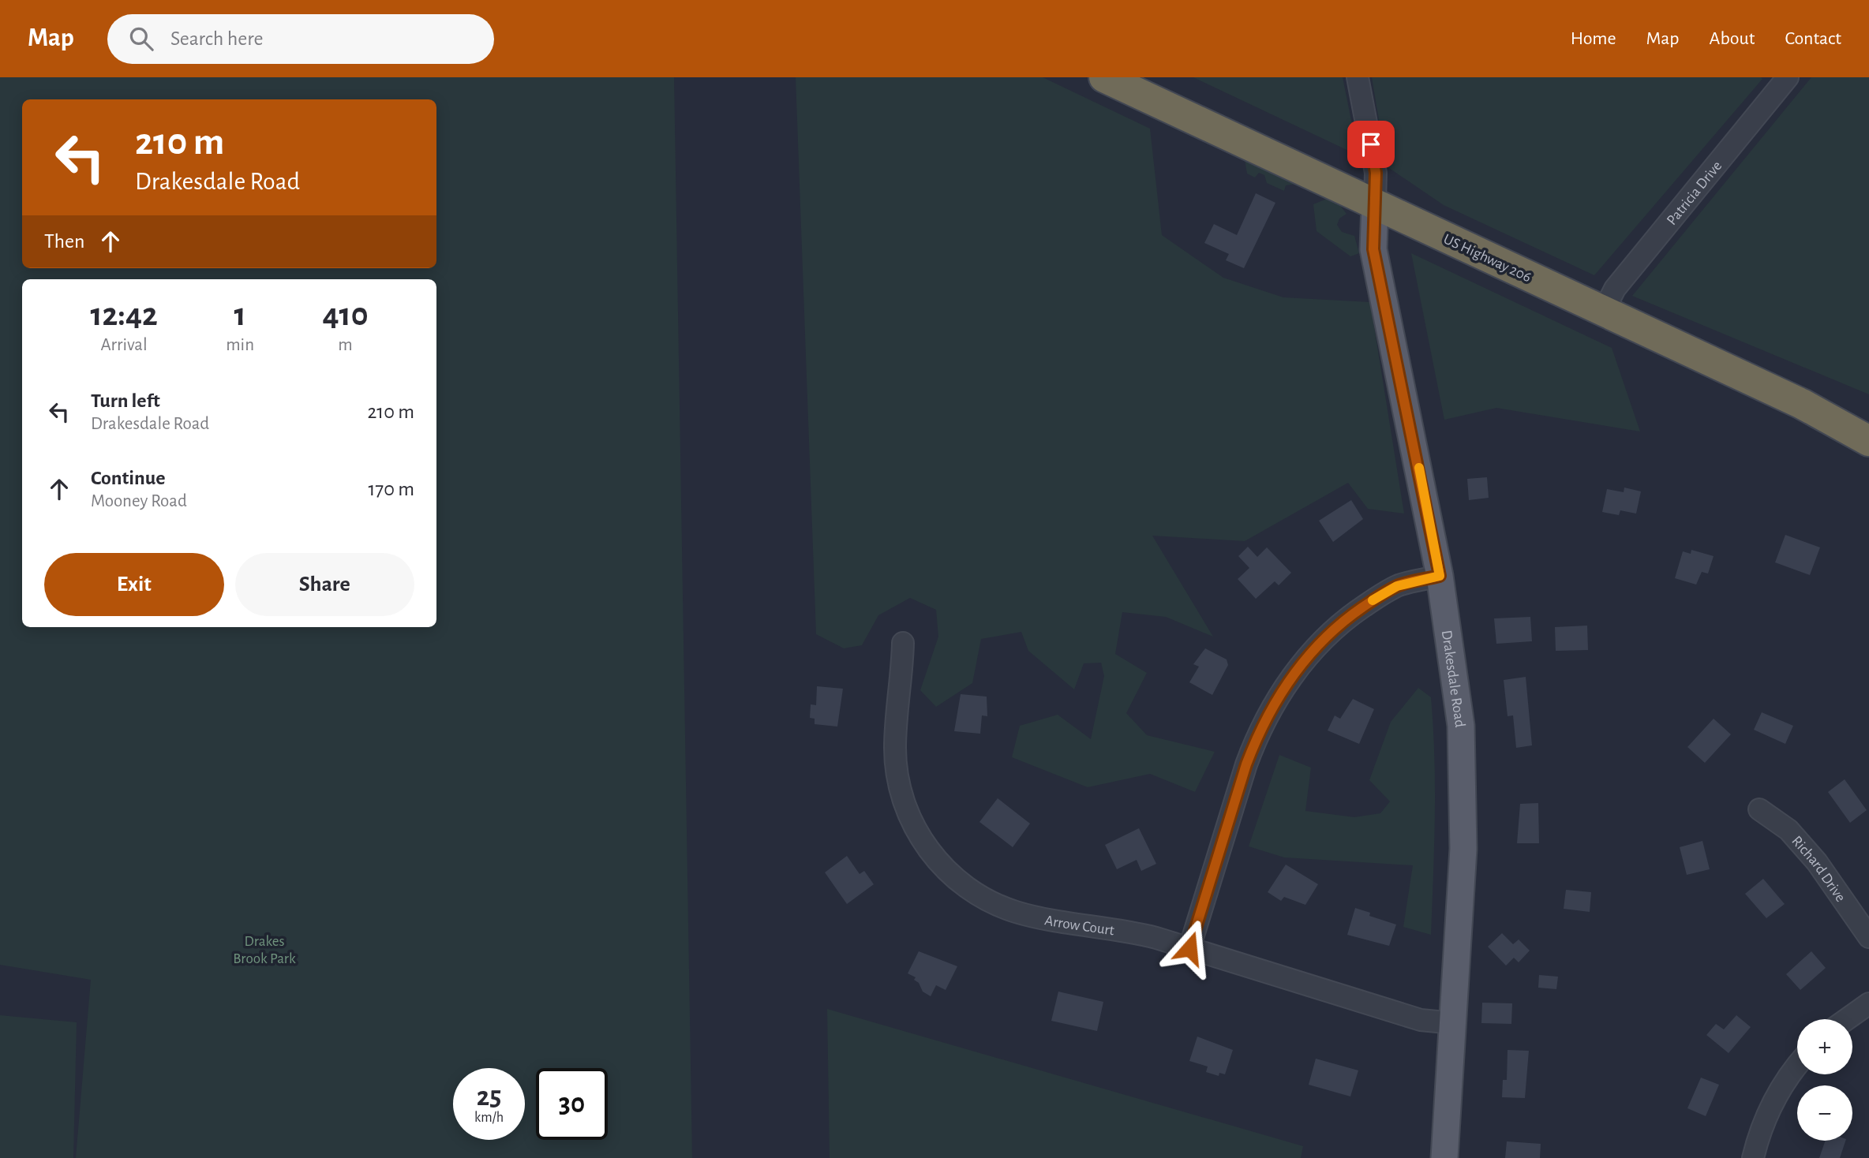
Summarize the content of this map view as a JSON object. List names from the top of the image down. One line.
{"streets":{"highway":["US Highway 206"],"main road":["Drakesdale Road"],"street":["Patricia Drive","Richard Drive","Arrow Court"]},"crossings":[["Patricia Drive","US Highway 206"],["US Highway 206","Drakesdale Road"],["Drakesdale Road","Arrow Court"]],"parks":["Drakes Brook Park"],"page":{"header":"Map","search":"Search here","nav":["Home","Map","About","Contact"],"turn":["210 m","Drakesdale Road"],"then":"Then","eta":["12:42","Arrival","1","min","410","m"],"list":[{"name":"Turn left","note":"Drakesdale Road","value":"210 m"},{"name":"Continue","note":"Mooney Road","value":"170 m"}],"buttons":["Exit","Share"],"map_buttons":["+","−"],"speed":"25 km/h","limit":"30"}}
